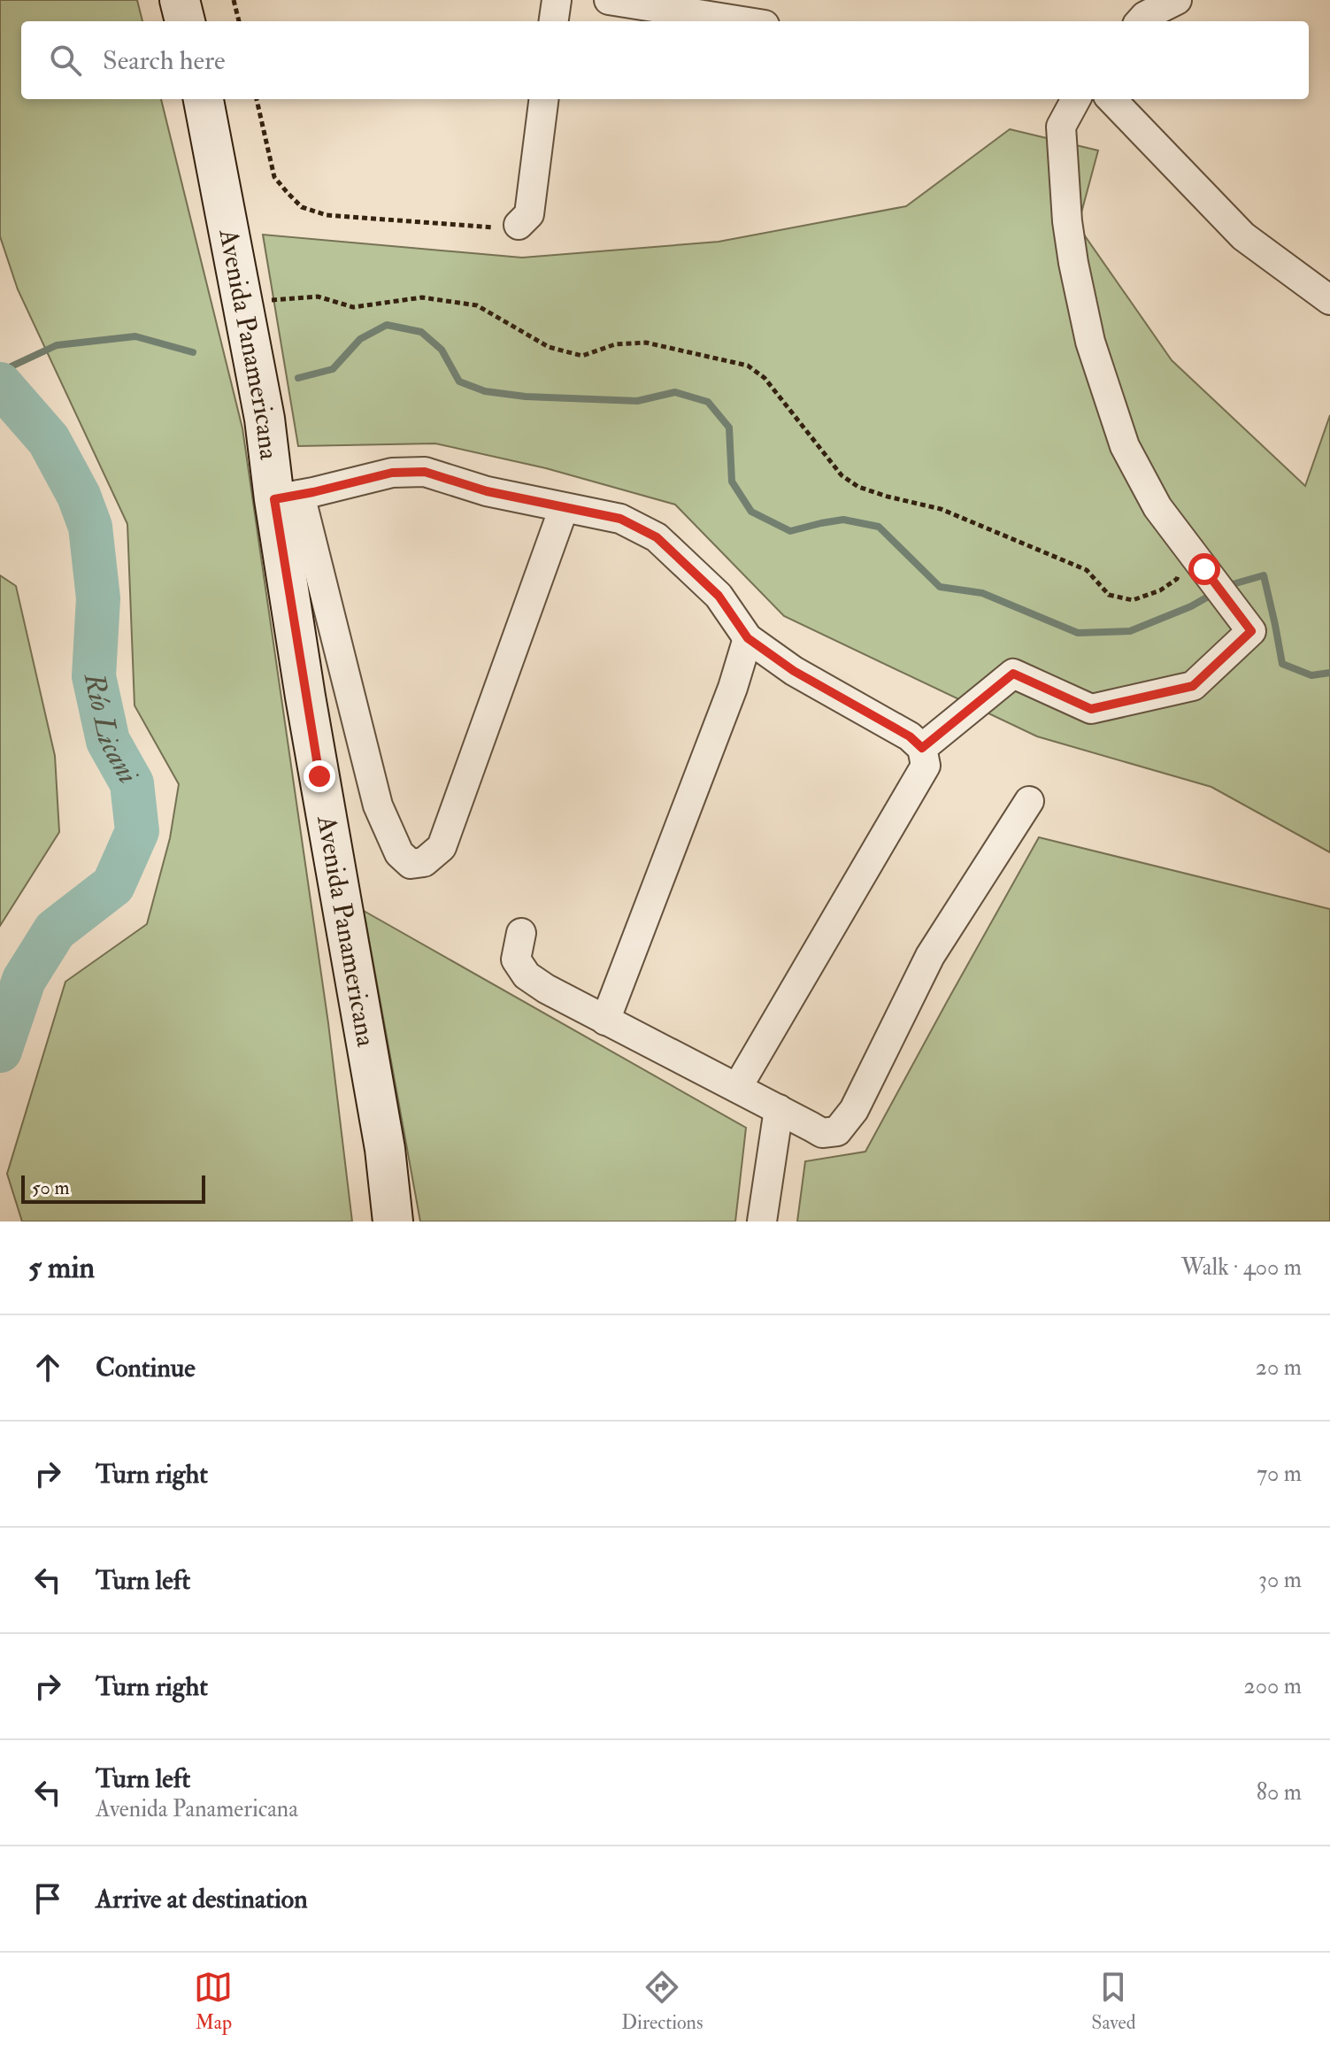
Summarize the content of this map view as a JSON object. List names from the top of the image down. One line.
{"streets":{"main road":["Avenida Panamericana"]},"water":["Río Licani"],"scale_bar":"50 m","page":{"search":"Search here","scale":"50 m","heading":["5 min","Walk · 400 m"],"list":[["Continue","20 m"],["Turn right","70 m"],["Turn left","30 m"],["Turn right","200 m"],["Turn left","Avenida Panamericana","80 m"],"Arrive at destination"],"nav":["Map","Directions","Saved"]}}
